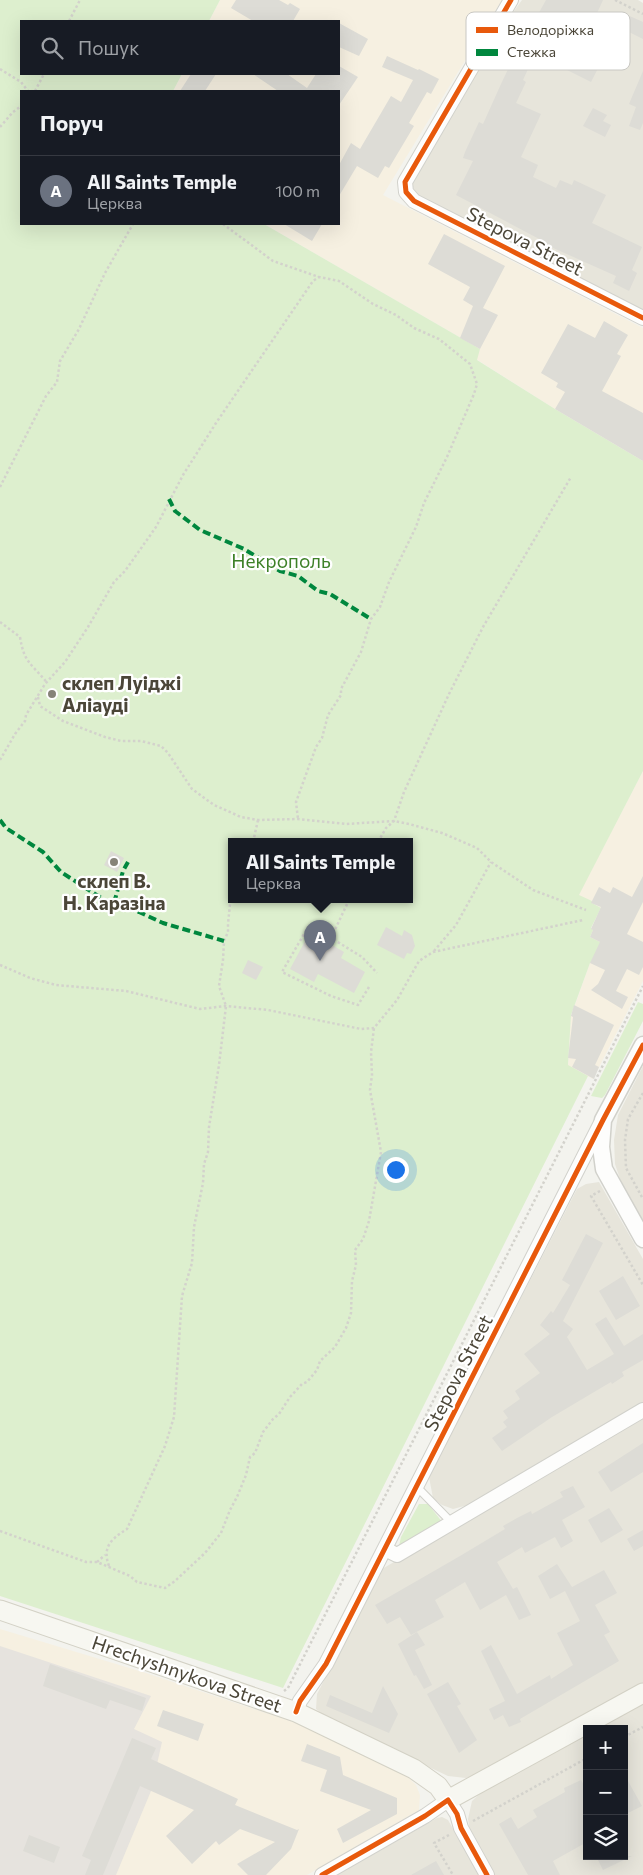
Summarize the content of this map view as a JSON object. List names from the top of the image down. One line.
{"streets":{"main road":["Hrechyshnykova Street"],"street":["Stepova Street"]},"crossings":[["Stepova Street","Hrechyshnykova Street"]],"parks":["Некрополь"],"places":["склеп Луіджі Аліауді","склеп В. Н. Каразіна"],"legend":["Велодоріжка","Стежка"],"page":{"search":"Пошук","heading":"Поруч","list":[{"mark":"A","name":"All Saints Temple","note":"Церква","value":"100 m"}],"popup":["All Saints Temple","Церква"],"pins":"A","map_buttons":["+","−"]}}
